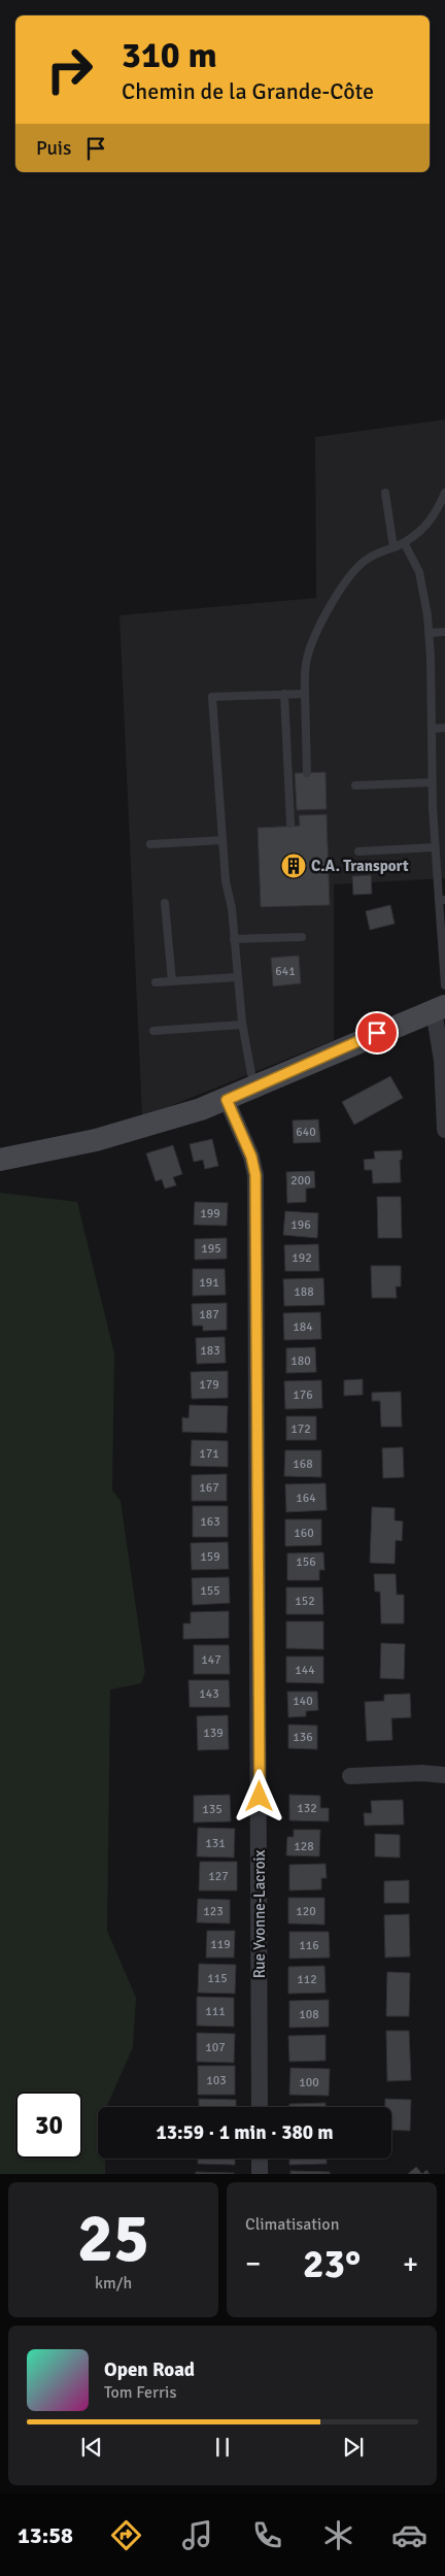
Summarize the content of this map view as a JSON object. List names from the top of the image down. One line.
{"streets":{"street":["Rue Yvonne-Lacroix"]},"places":{"building":["C.A. Transport"]},"house_numbers":["641","640","200","199","196","195","192","191","188","187","184","183","180","179","176","172","171","168","167","164","163","160","159","156","155","152","147","144","143","140","139","136","132","135","131","128","127","123","120","119","116","115","112","111","108","107","103","100"],"page":{"turn":["310 m","Chemin de la Grande-Côte"],"then":"Puis","limit":"30","trip":"13:59 · 1 min · 380 m","tile":[["25","km/h"],"Climatisation"],"heat":["−","23°","+"],"song":["Open Road","Tom Ferris"],"tabs":"13:58"}}
